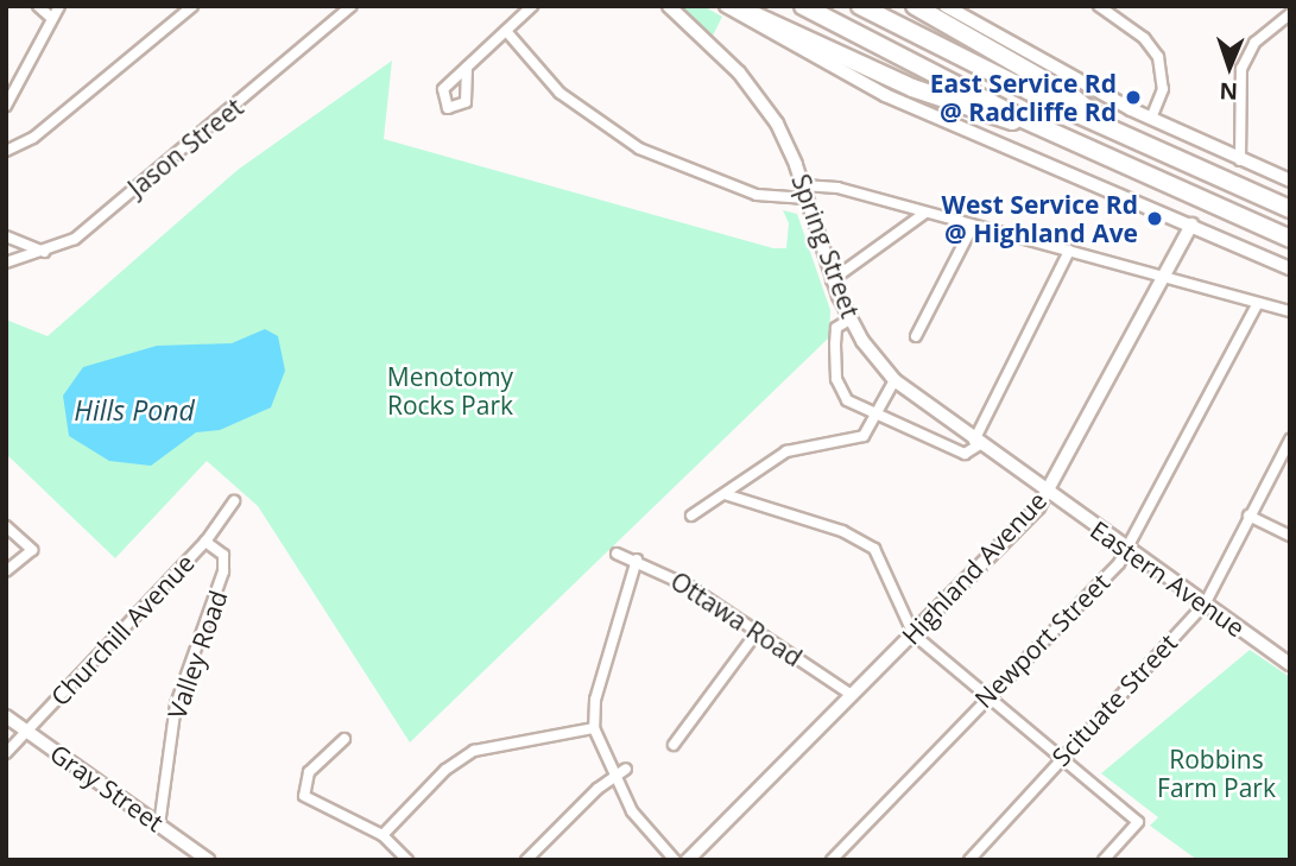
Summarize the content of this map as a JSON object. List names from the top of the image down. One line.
{"streets":{"street":["Jason Street","Spring Street","Highland Avenue","Eastern Avenue","Ottawa Road","Churchill Avenue","Newport Street","Valley Road","Scituate Street","Gray Street"]},"crossings":[["Spring Street","Highland Avenue"],["Spring Street","Eastern Avenue"],["Highland Avenue","Eastern Avenue"],["Highland Avenue","Ottawa Road"],["Eastern Avenue","Newport Street"],["Eastern Avenue","Scituate Street"],["Churchill Avenue","Valley Road"],["Churchill Avenue","Gray Street"],["Valley Road","Gray Street"]],"water":["Hills Pond"],"parks":["Menotomy Rocks Park","Robbins Farm Park"],"places":["East Service Rd @ Radcliffe Rd","West Service Rd @ Highland Ave"],"north":"bottom"}
